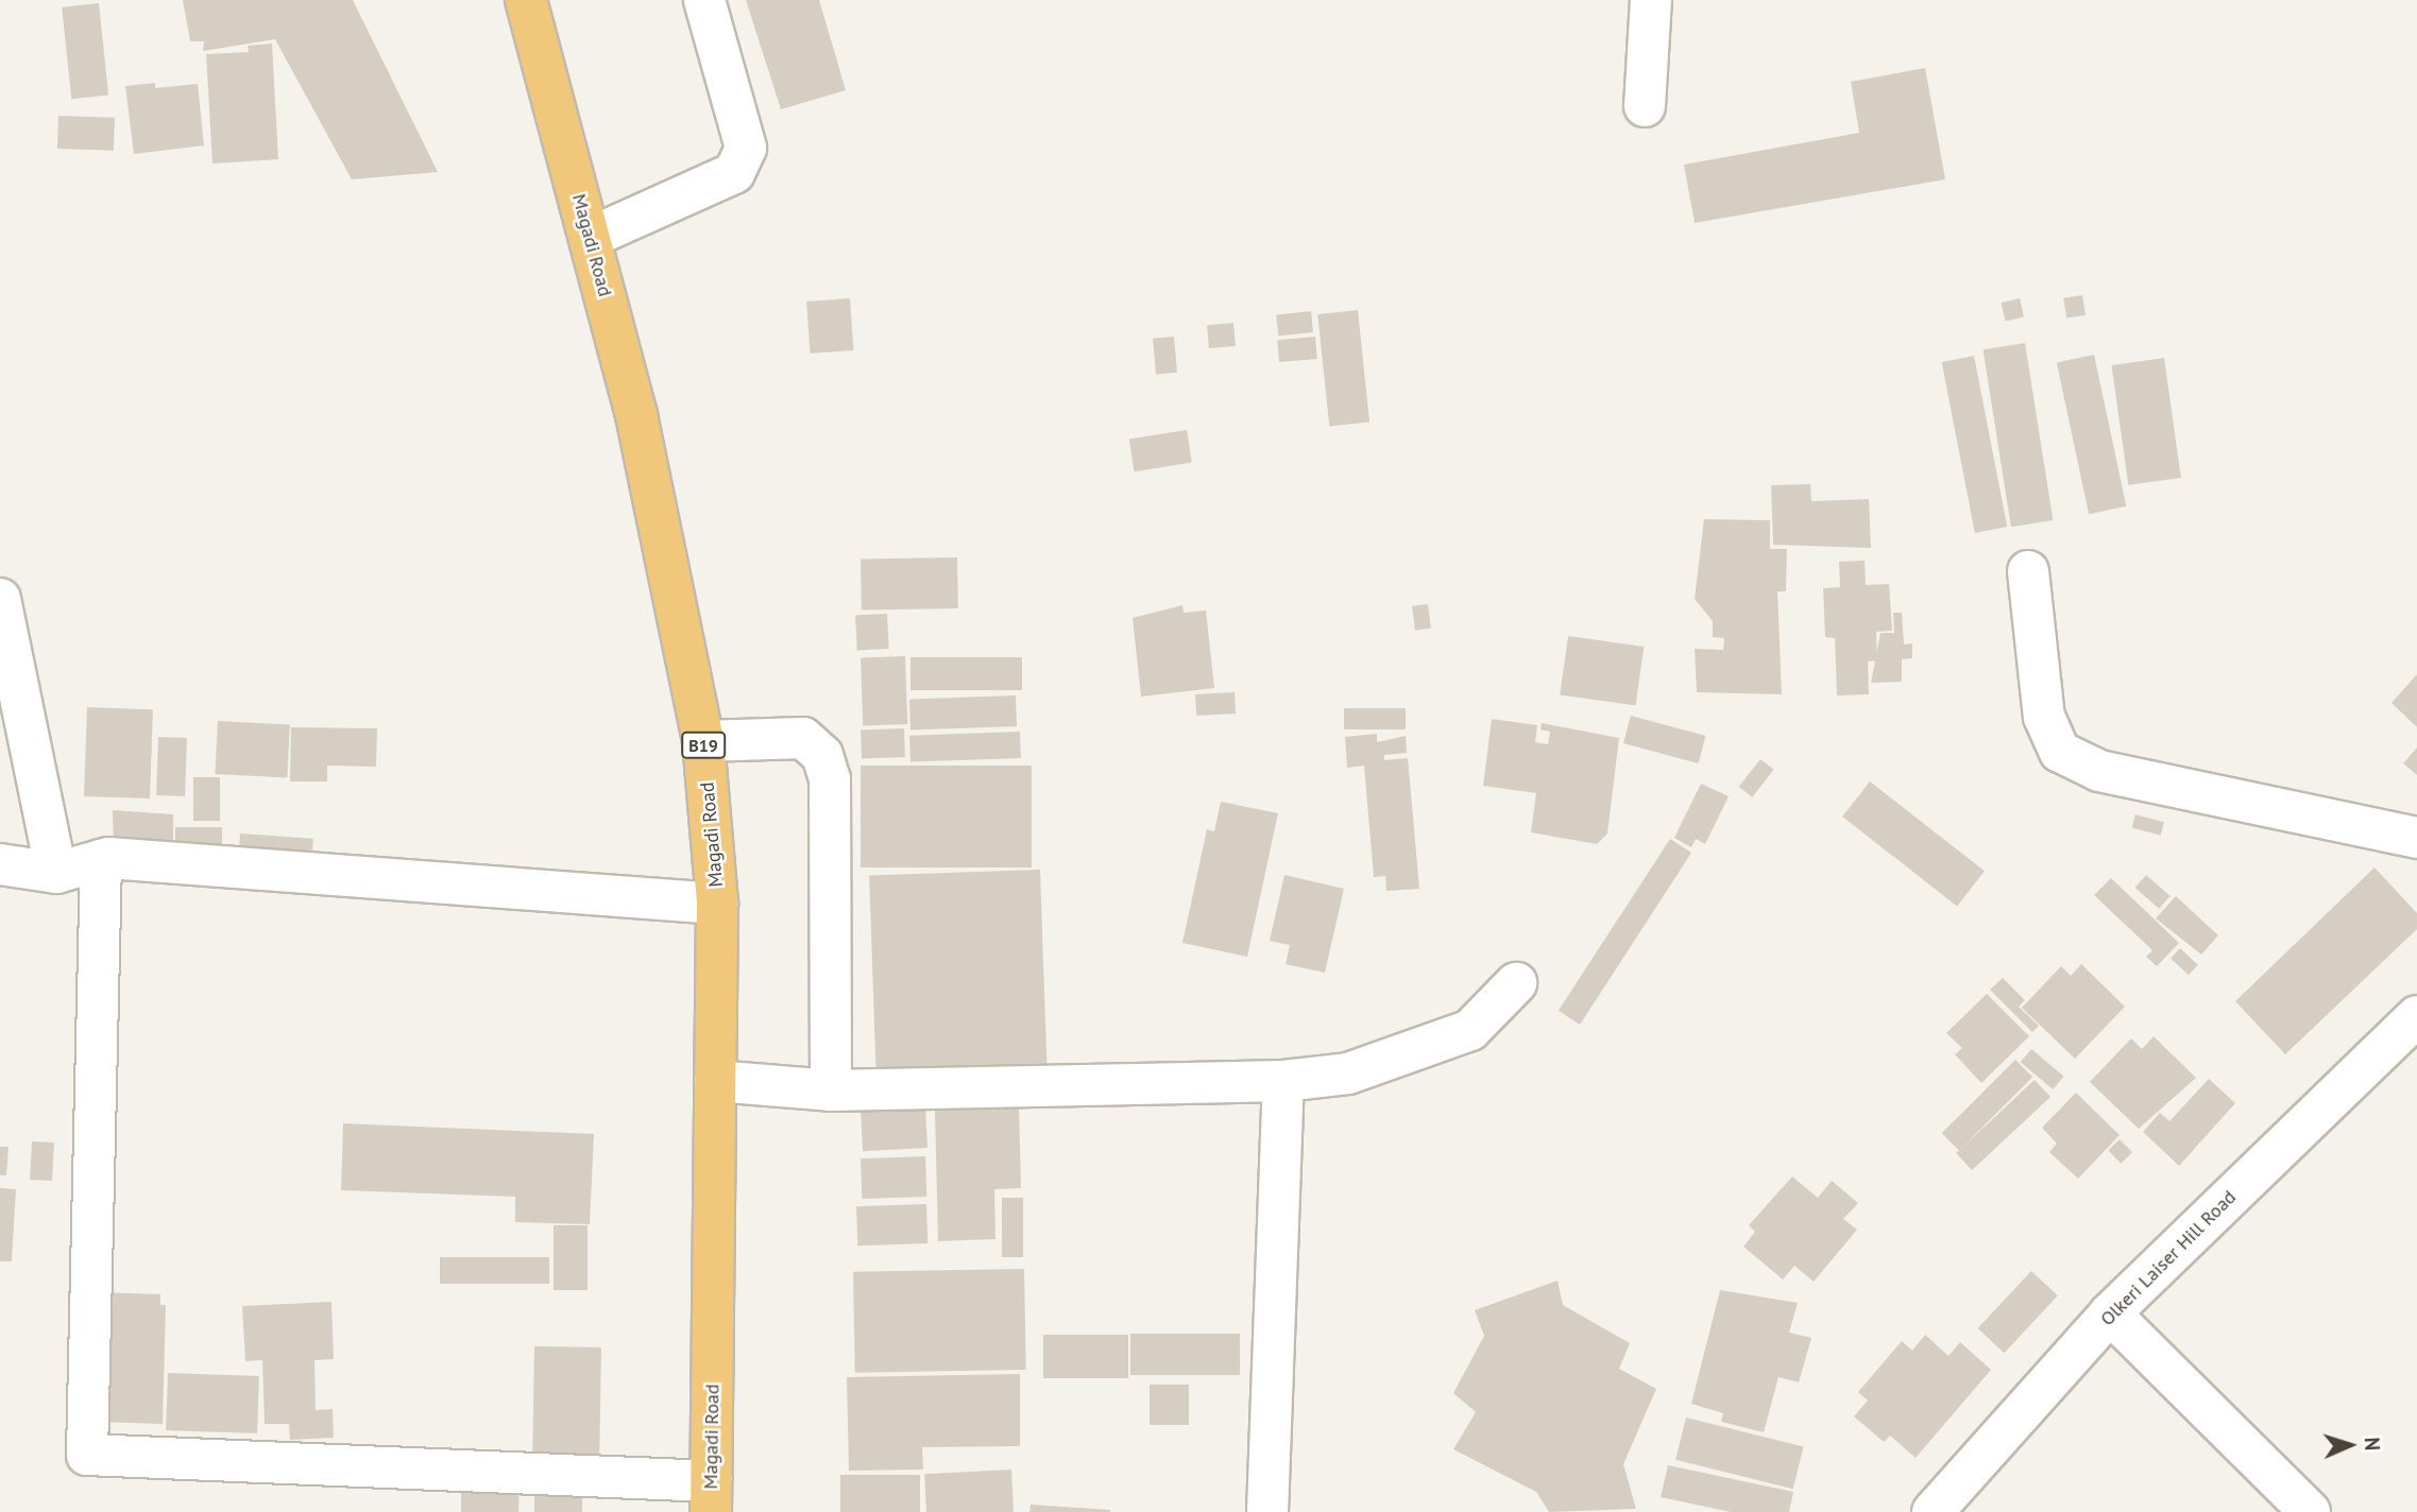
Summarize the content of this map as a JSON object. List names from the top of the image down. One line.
{"streets":{"highway":["Magadi Road","B19"],"street":["Olkeri Laiser Hill Road"]},"north":"right"}
